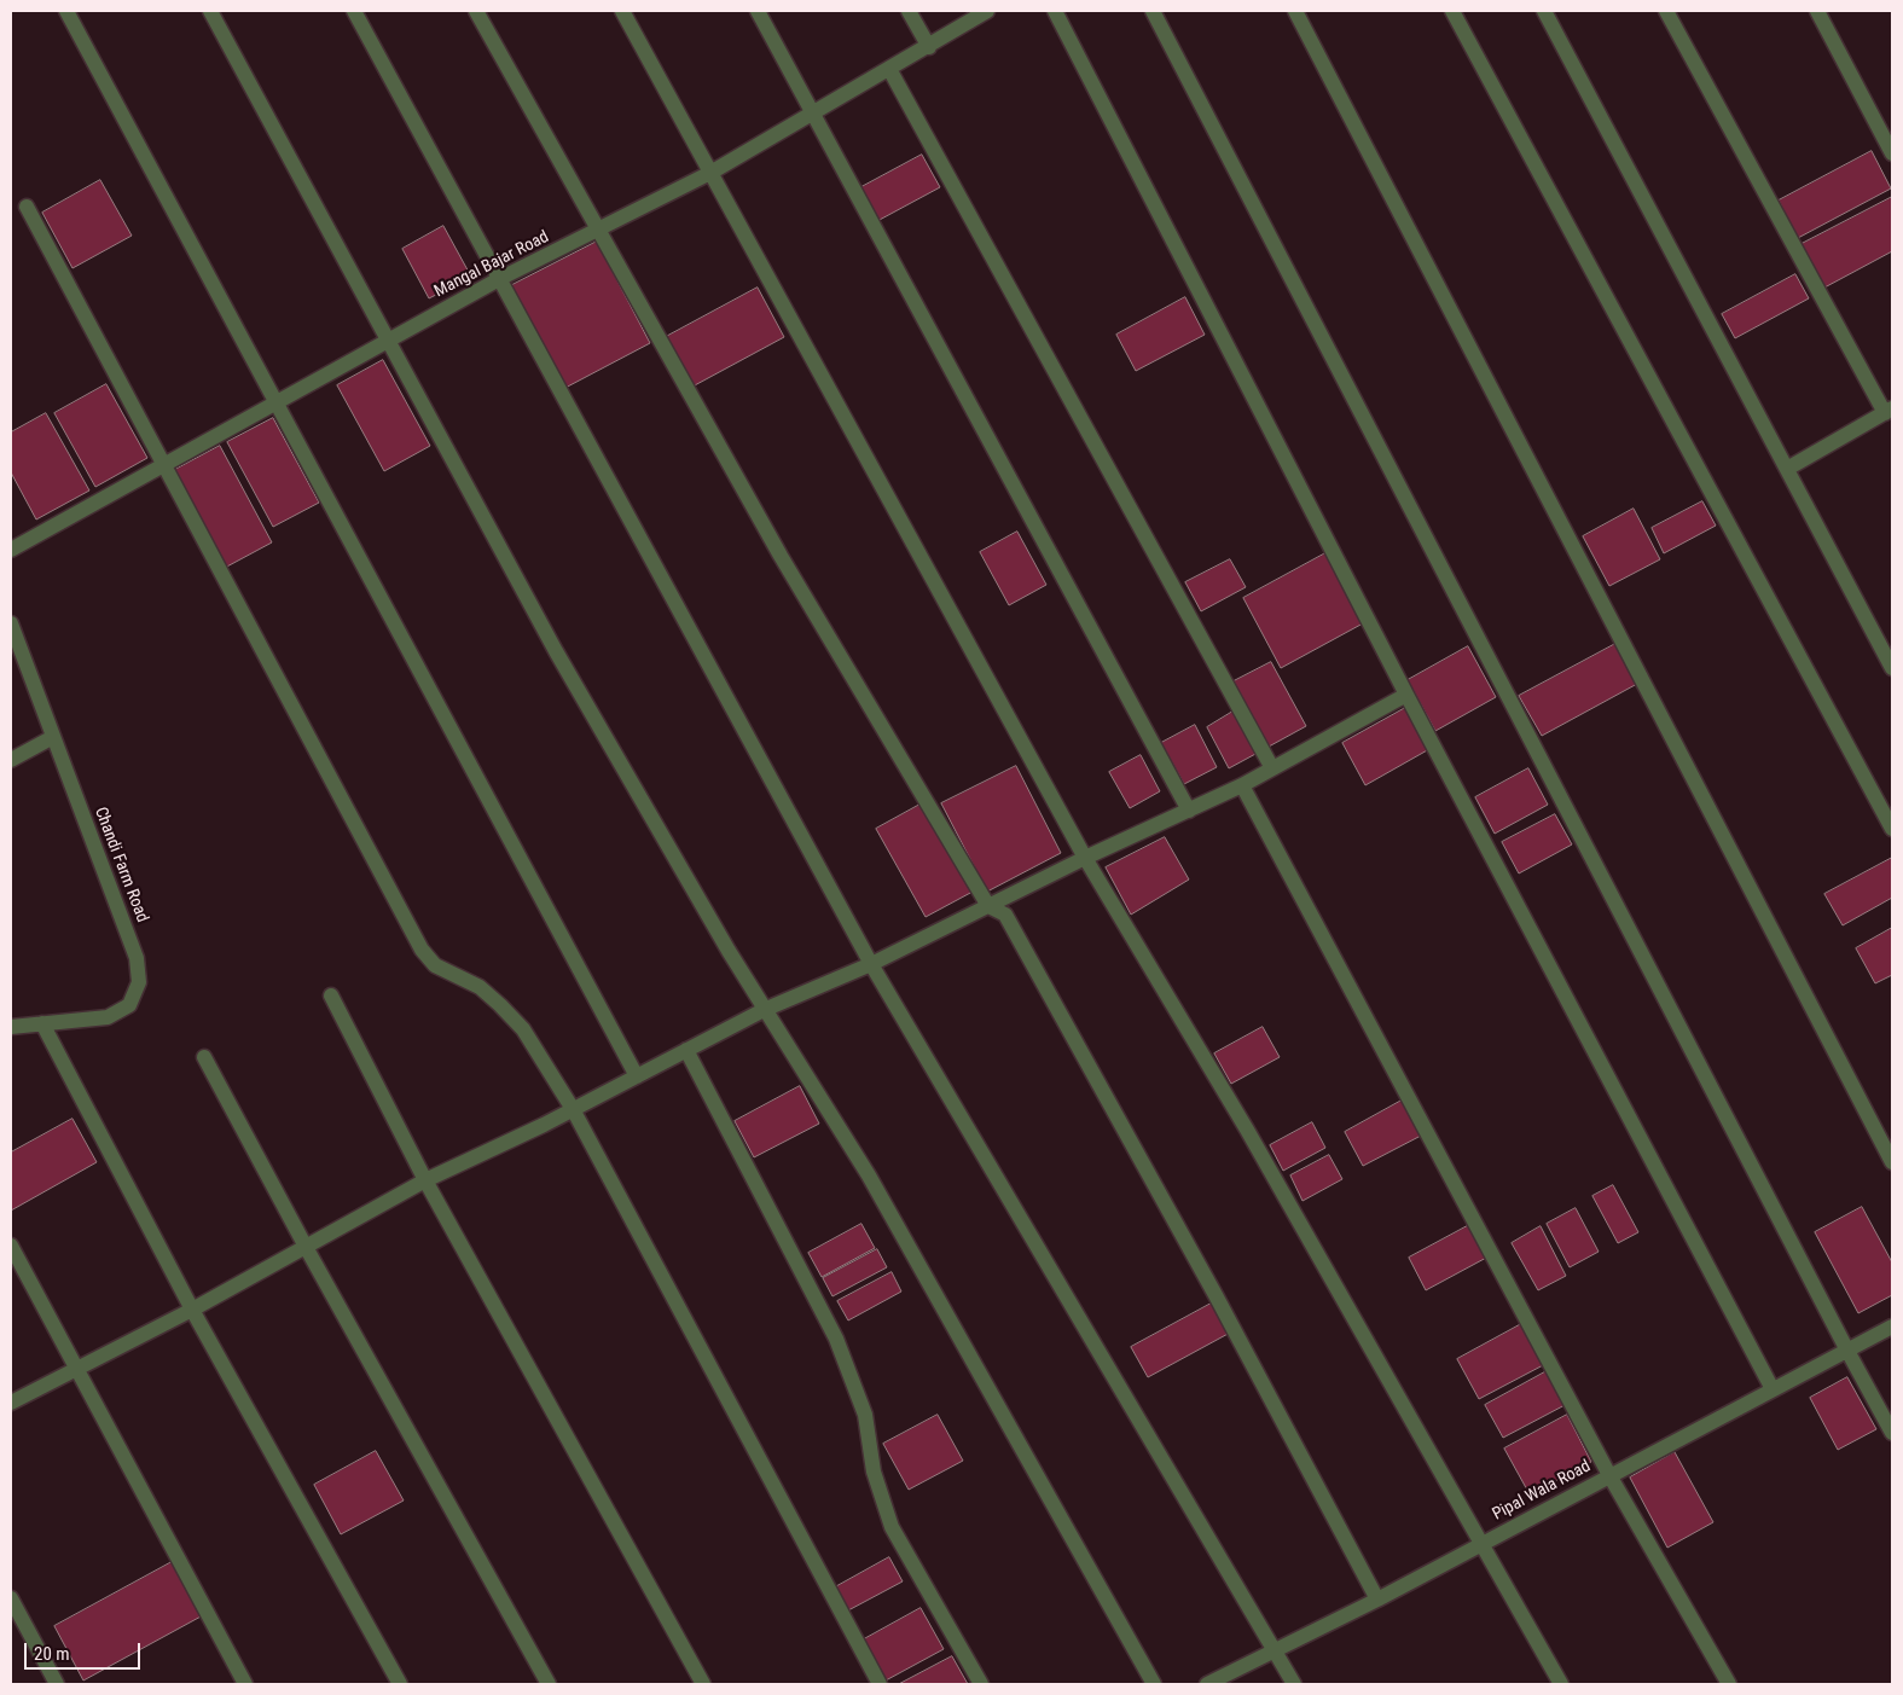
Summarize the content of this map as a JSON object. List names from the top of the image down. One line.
{"streets":{"street":["Mangal Bajar Road","Chandi Farm Road","Pipal Wala Road"]},"scale_bar":"20 m"}
